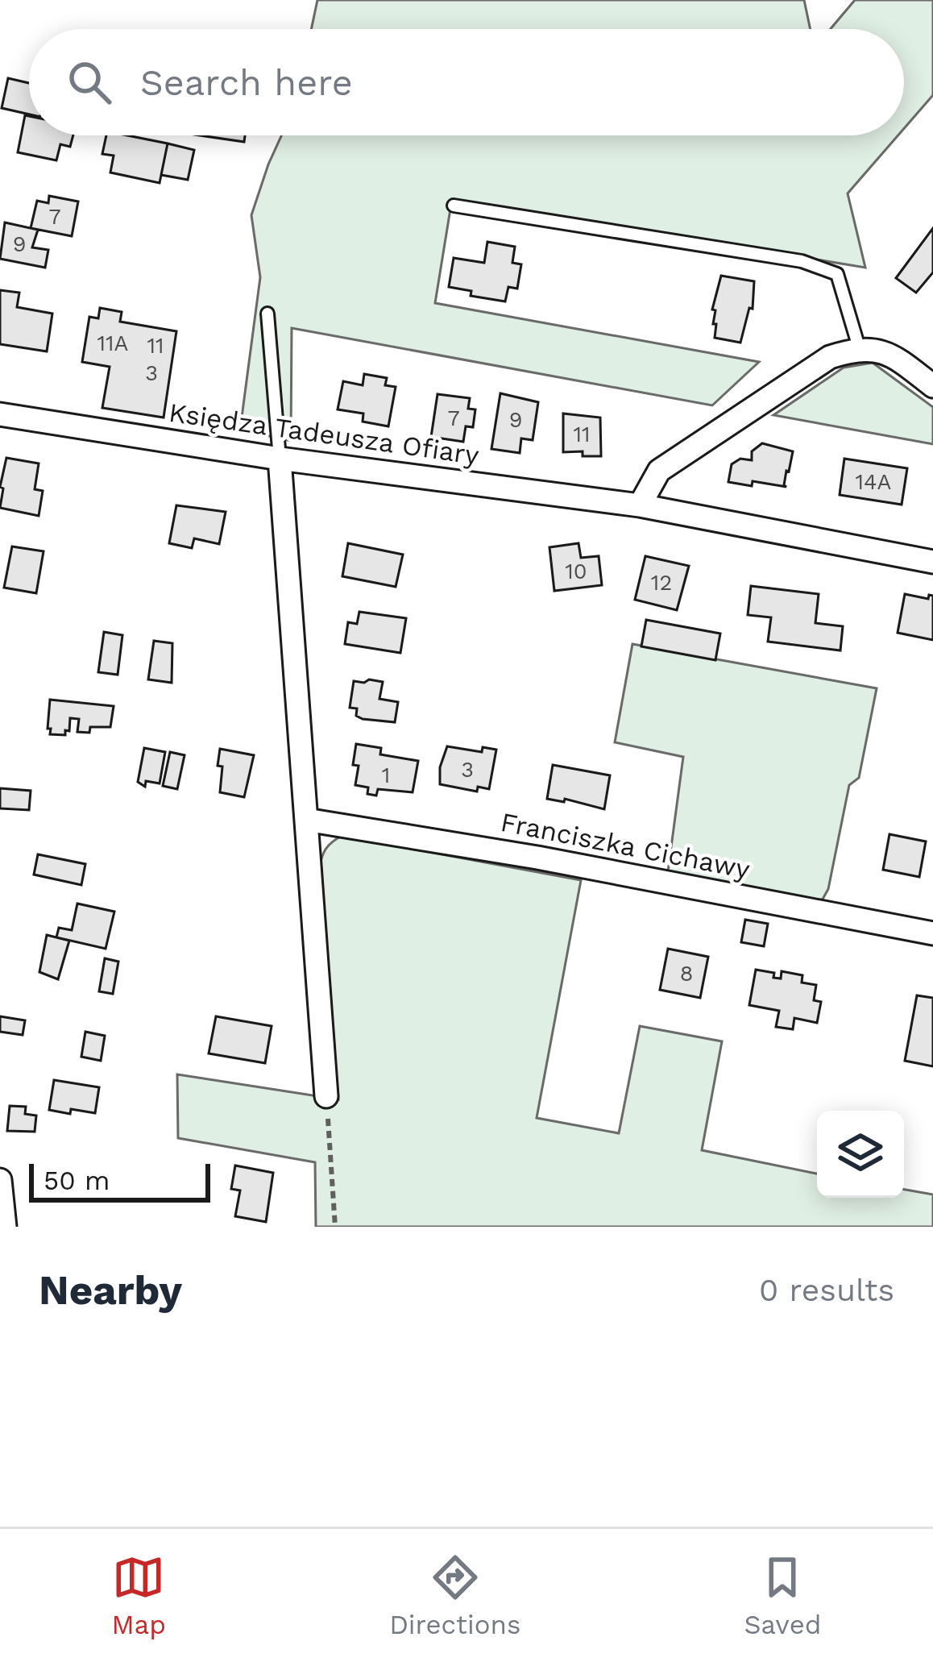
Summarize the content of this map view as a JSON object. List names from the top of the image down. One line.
{"streets":{"street":["Księdza Tadeusza Ofiary","Franciszka Cichawy"]},"house_numbers":["7","9","11A","11","3","7","9","11","14A","10","12","3","1","8"],"scale_bar":"50 m","page":{"search":"Search here","scale":"50 m","heading":["Nearby","0 results"],"nav":["Map","Directions","Saved"]}}
